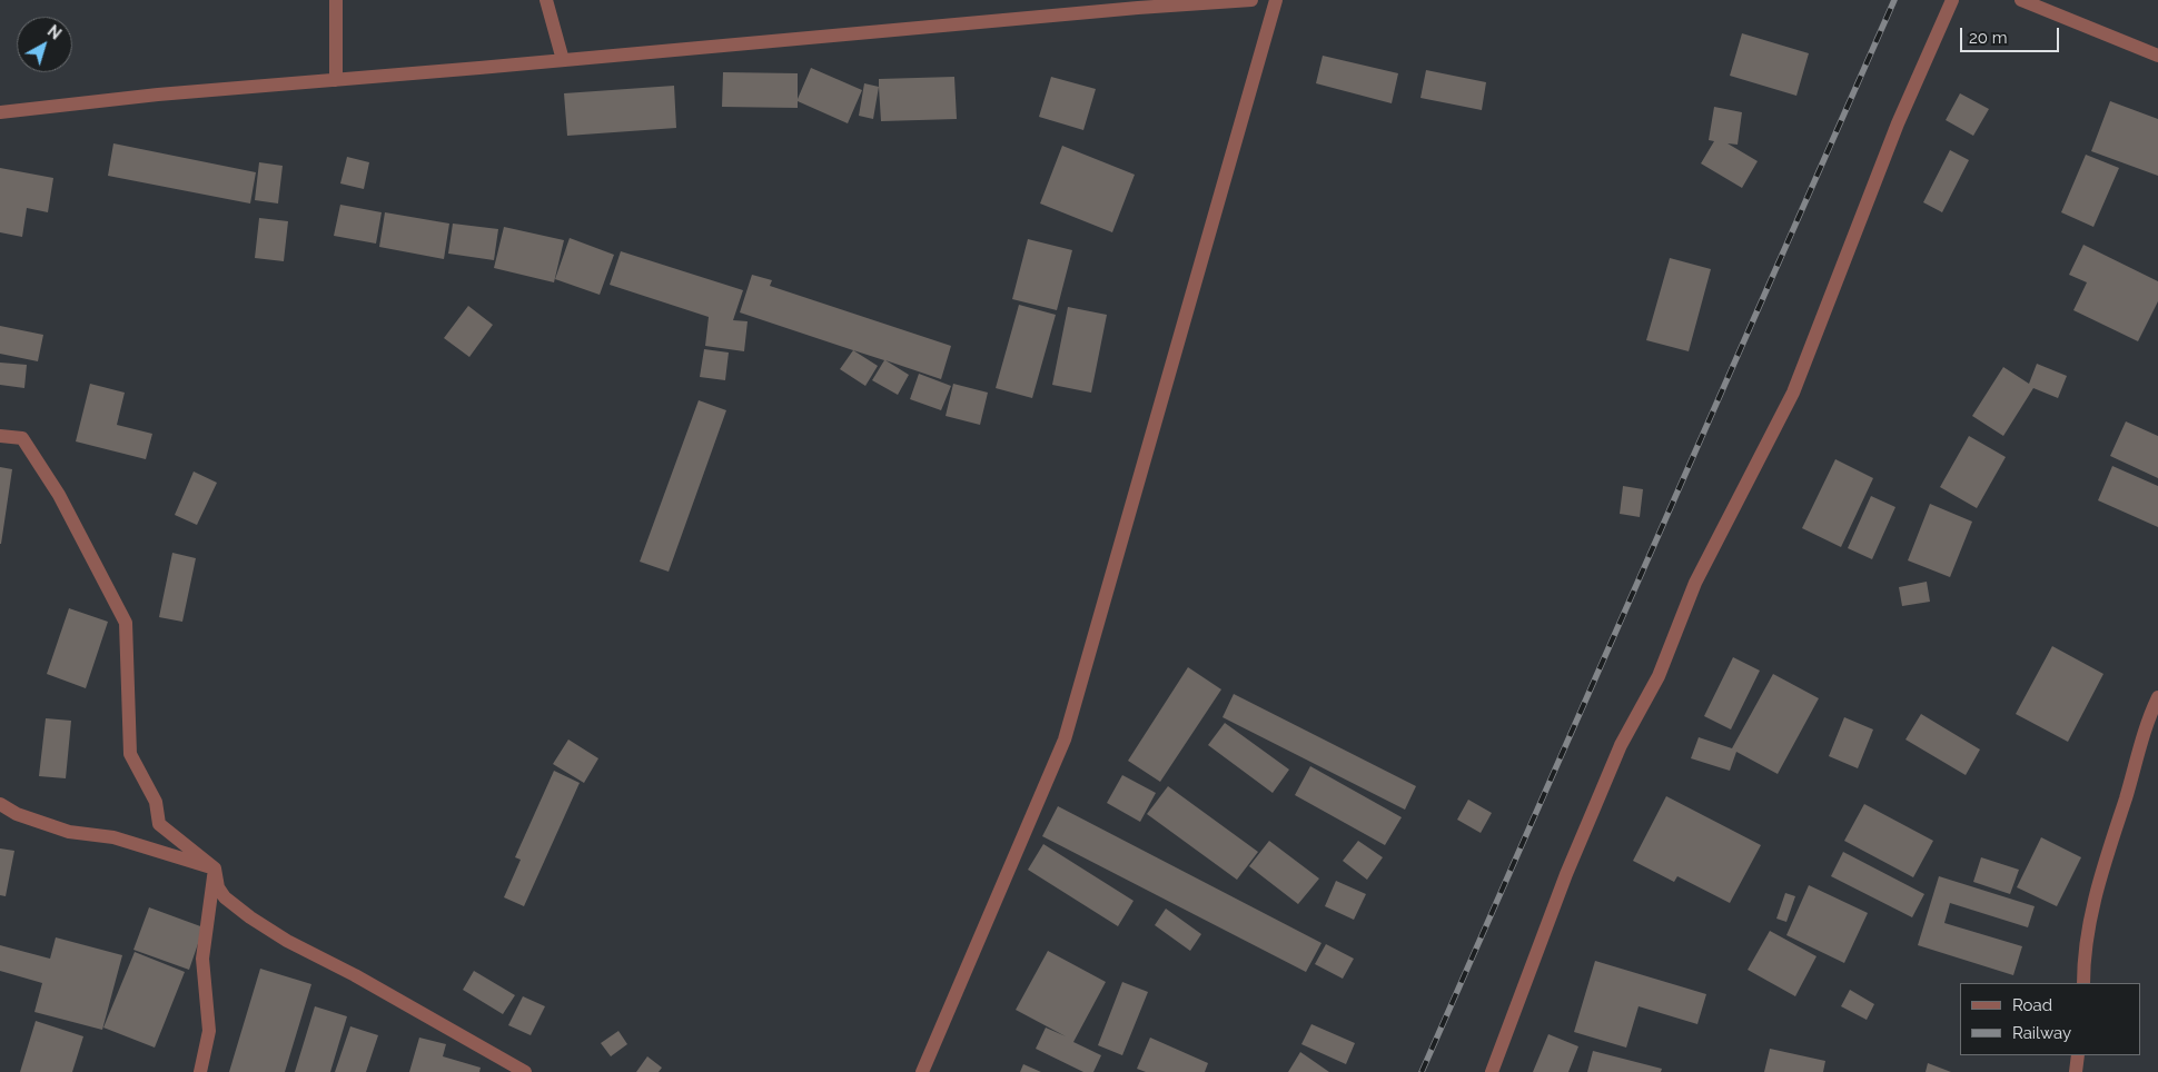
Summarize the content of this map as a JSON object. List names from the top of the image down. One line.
{"legend":["Road","Railway"],"scale_bar":"20 m","north":"top right"}
